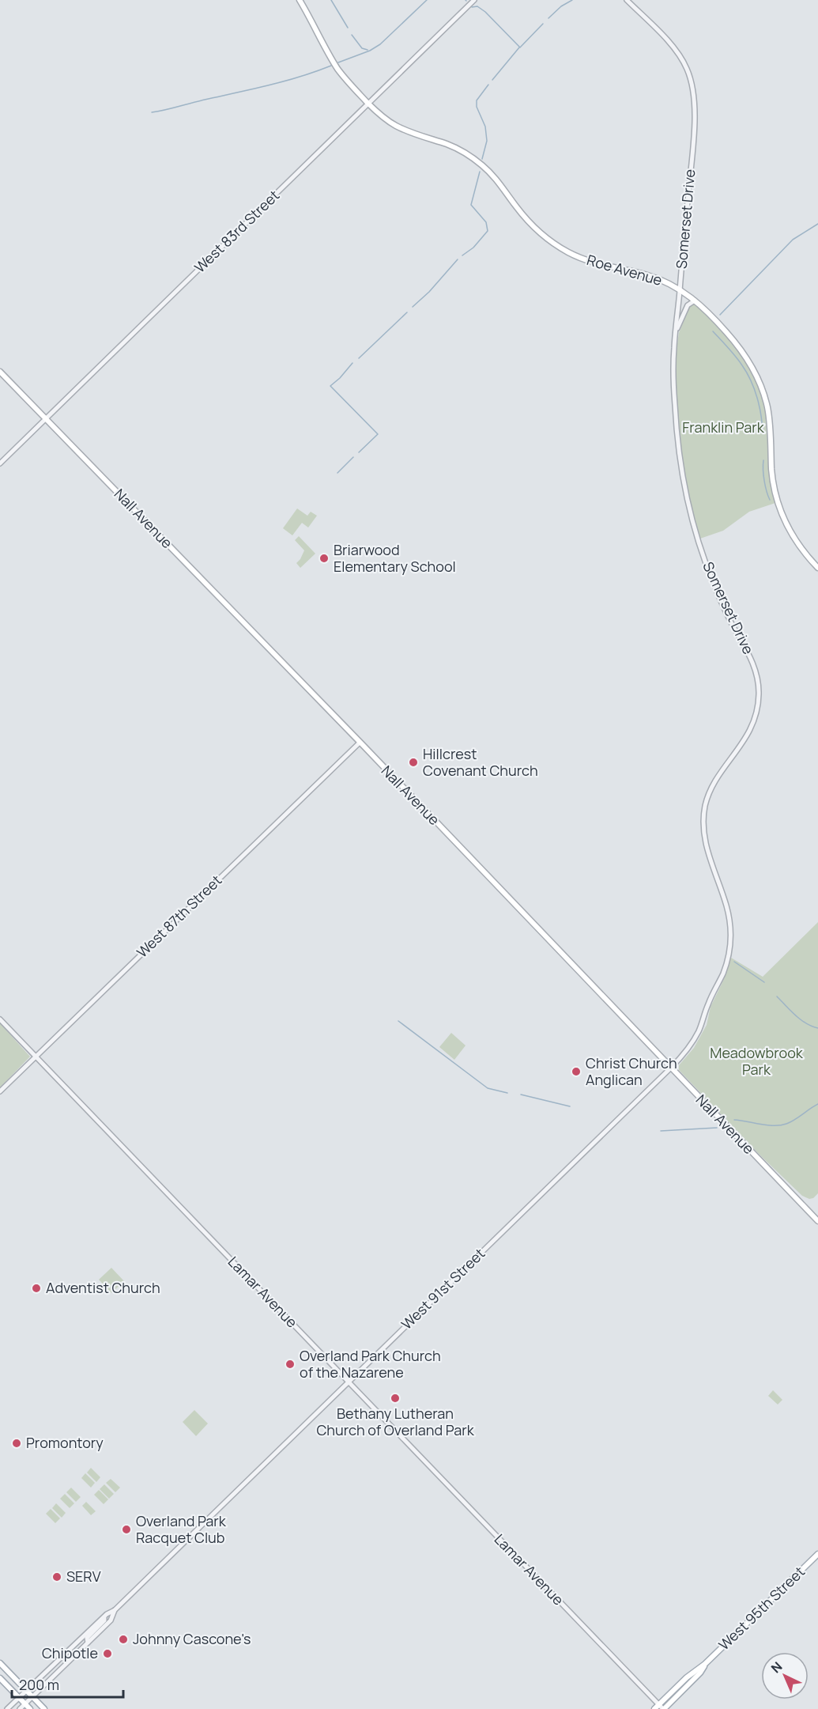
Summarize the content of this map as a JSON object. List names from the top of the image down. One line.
{"streets":{"main road":["Roe Avenue","Nall Avenue","West 95th Street"],"street":["Somerset Drive","West 83rd Street","West 87th Street","West 91st Street","Lamar Avenue"]},"crossings":[["Somerset Drive","Roe Avenue"],["Somerset Drive","Nall Avenue"],["Somerset Drive","West 91st Street"],["West 83rd Street","Roe Avenue"],["West 83rd Street","Nall Avenue"],["Nall Avenue","West 87th Street"],["Nall Avenue","West 91st Street"],["West 87th Street","Lamar Avenue"],["West 91st Street","Lamar Avenue"],["Lamar Avenue","West 95th Street"]],"parks":["Franklin Park","Meadowbrook Park"],"places":["Briarwood Elementary School","Hillcrest Covenant Church","Christ Church Anglican","Adventist Church","Overland Park Church of the Nazarene","Bethany Lutheran Church of Overland Park","Promontory","Overland Park Racquet Club","SERV","Johnny Cascone's","Chipotle"],"scale_bar":"200 m","north":"top left"}
